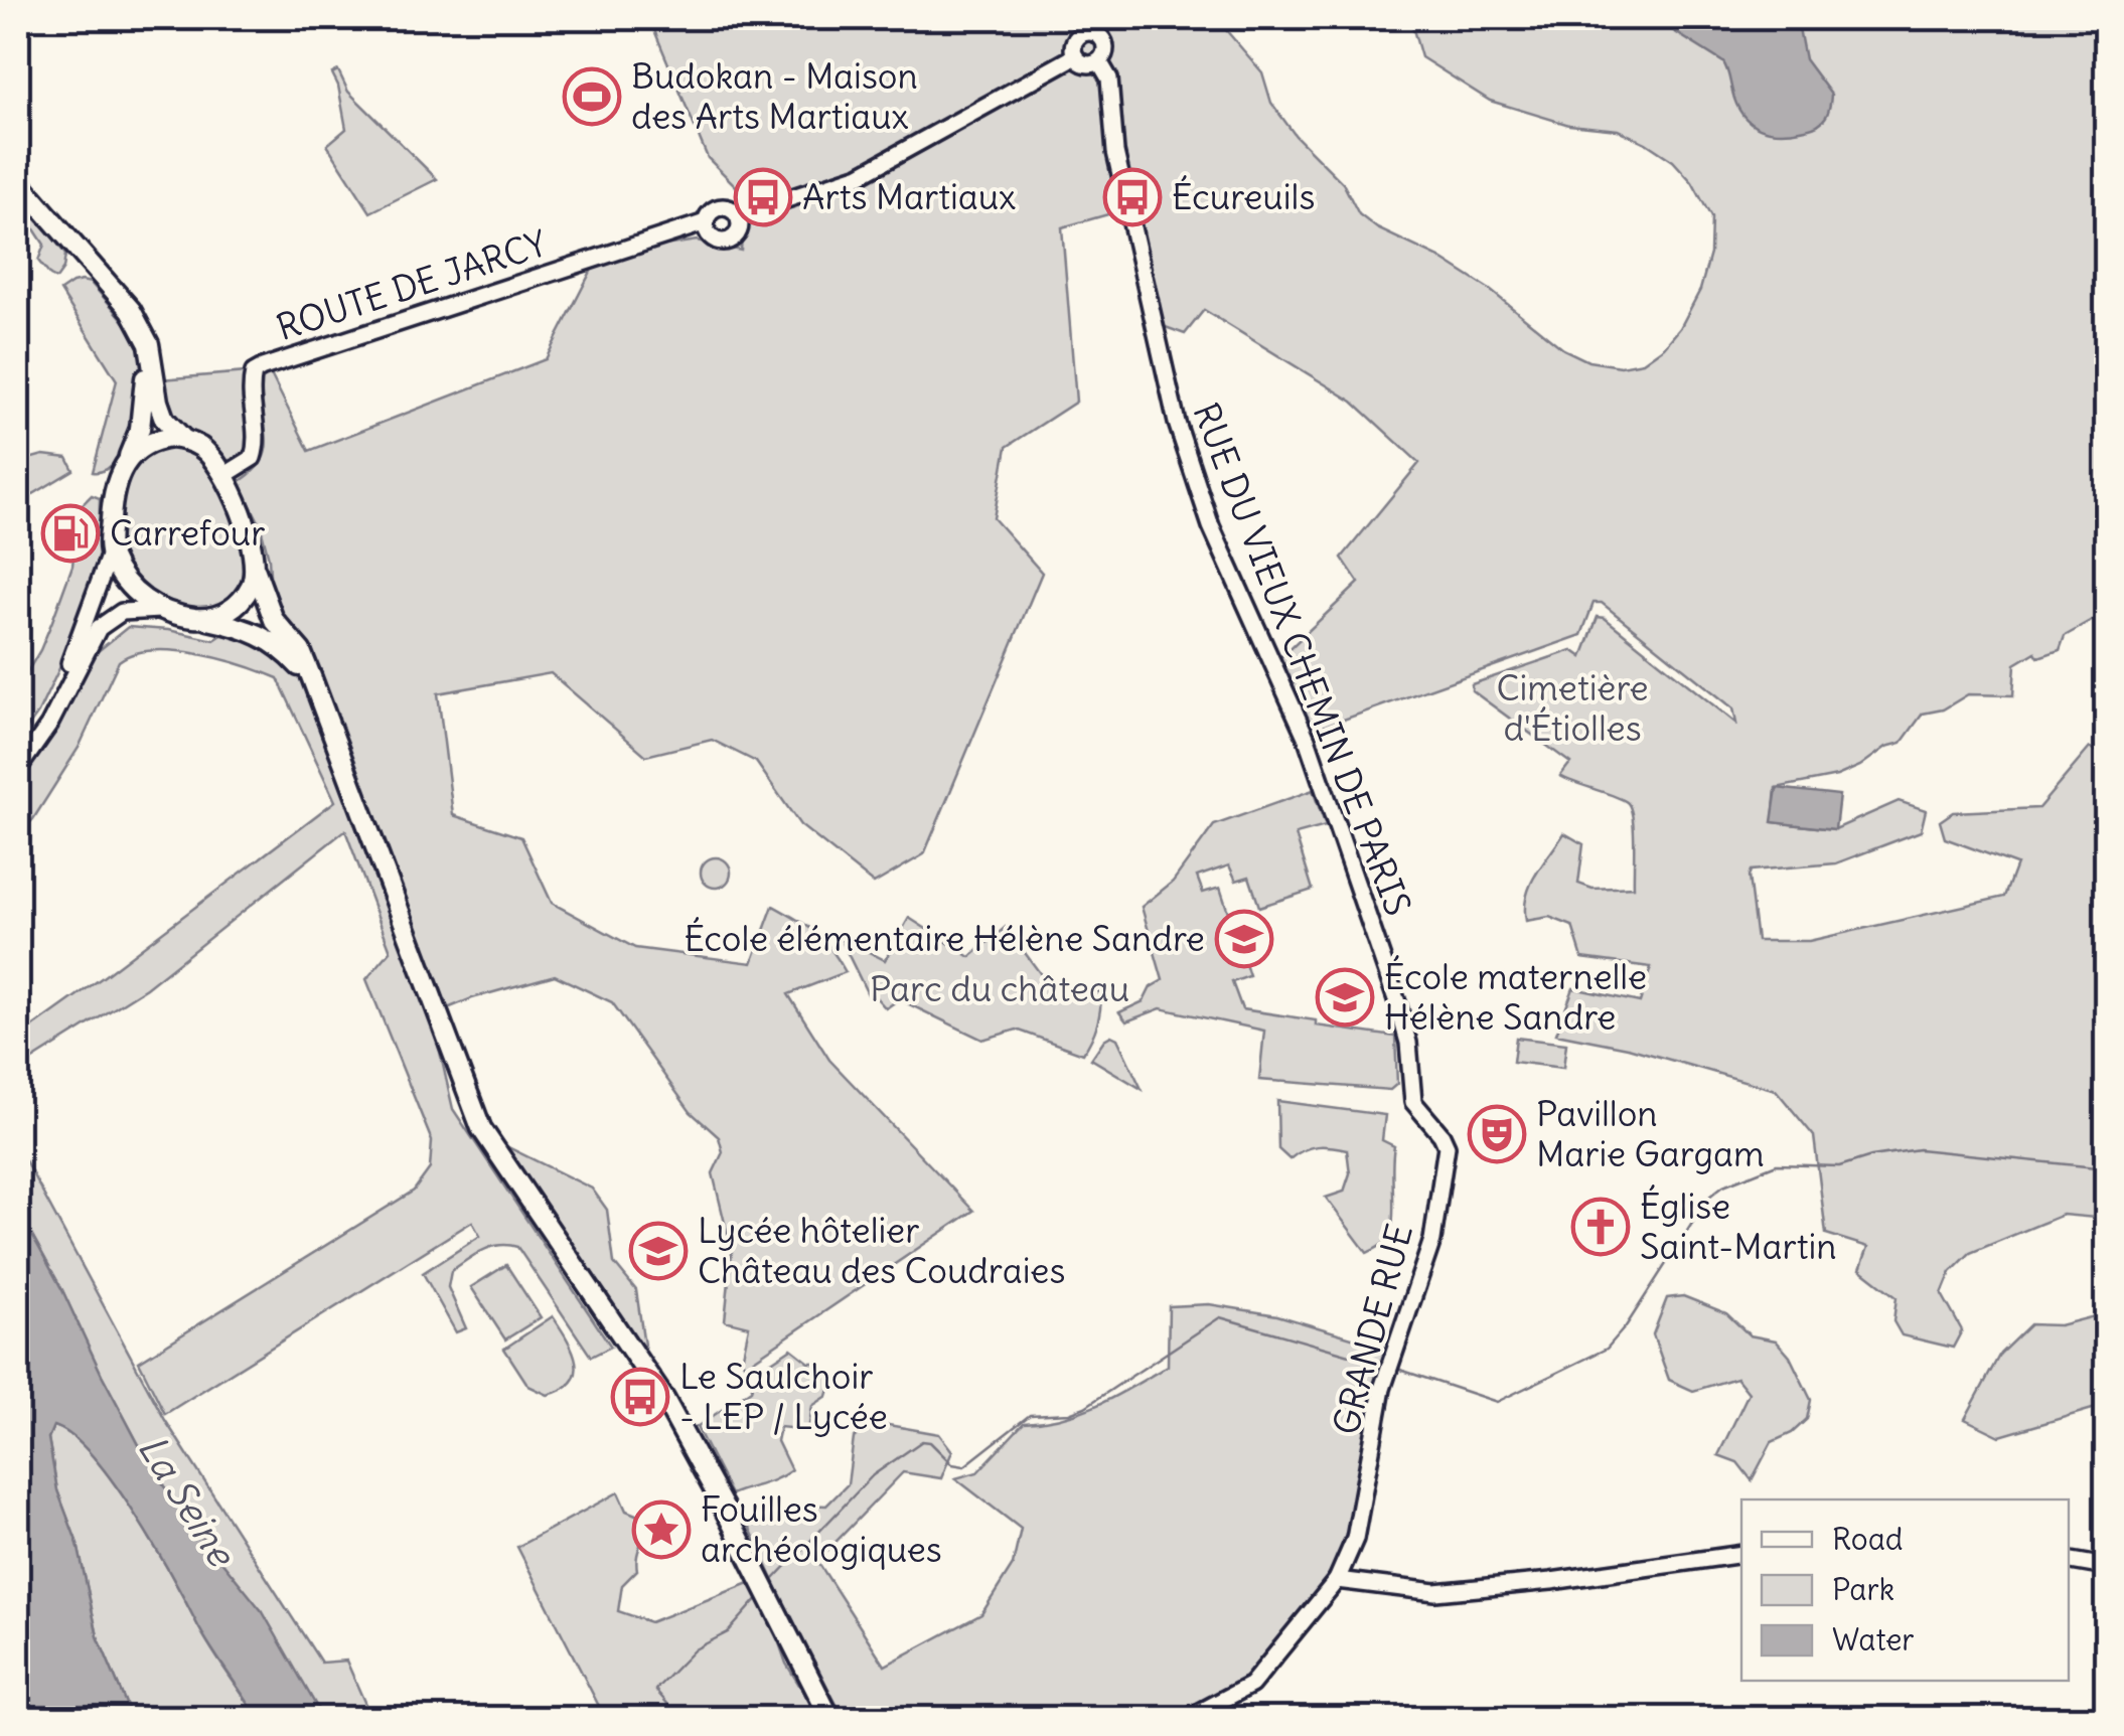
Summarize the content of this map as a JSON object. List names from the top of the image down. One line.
{"streets":{"street":["ROUTE DE JARCY","RUE DU VIEUX CHEMIN DE PARIS","GRANDE RUE"]},"crossings":[["RUE DU VIEUX CHEMIN DE PARIS","GRANDE RUE"]],"water":["La Seine"],"parks":["Cimetière d'Étiolles","Parc du château"],"places":{"sports":["Budokan - Maison des Arts Martiaux"],"bus stop":["Arts Martiaux","Écureuils","Le Saulchoir - LEP / Lycée"],"fuel station":["Carrefour"],"school or university":["École élémentaire Hélène Sandre","École maternelle Hélène Sandre","Lycée hôtelier Château des Coudraies"],"theatre":["Pavillon Marie Gargam"],"church":["Église Saint-Martin"],"place":["Fouilles archéologiques"]},"legend":["Road","Park","Water"]}
